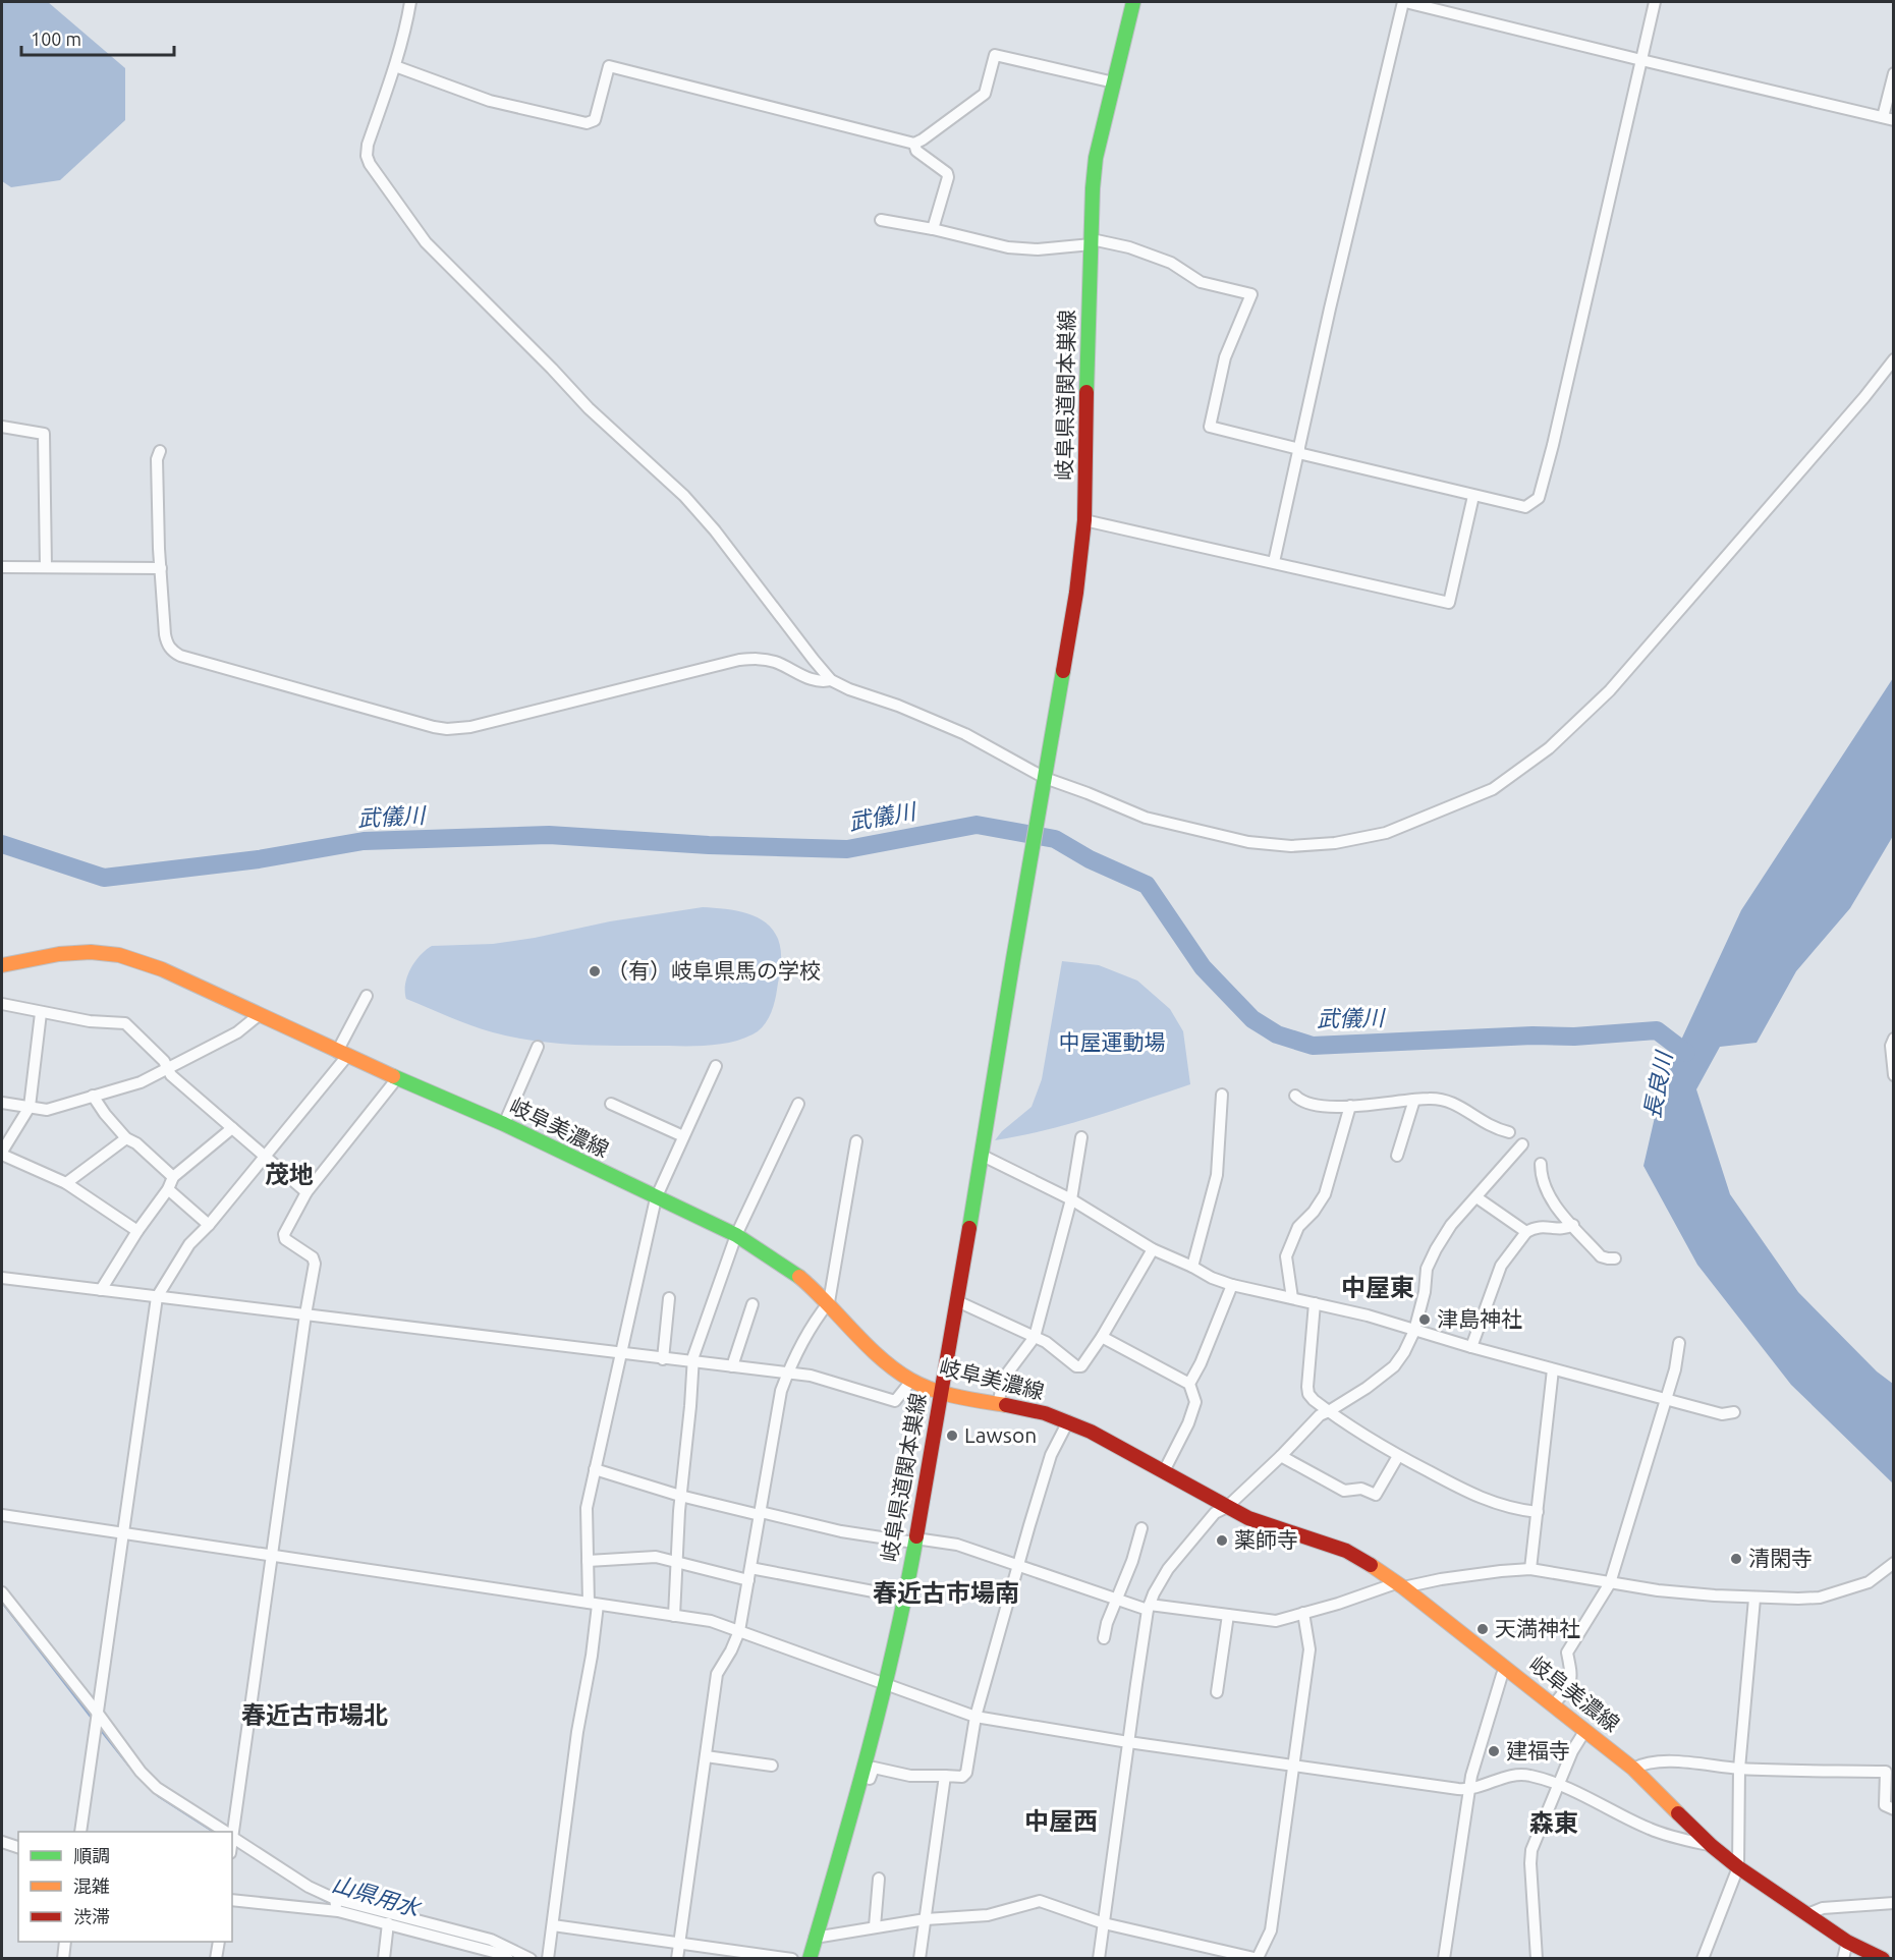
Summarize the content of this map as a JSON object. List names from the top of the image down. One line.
{"streets":{"main road":["岐阜県道関本巣線","岐阜美濃線"]},"crossings":[["岐阜県道関本巣線","岐阜美濃線"]],"districts":["茂地","中屋東","春近古市場南","春近古市場北","中屋西","森東"],"water":["武儀川","長良川","山県用水"],"parks":["中屋運動場"],"places":["（有）岐阜県馬の学校","津島神社","Lawson","薬師寺","清閑寺","天満神社","建福寺"],"legend":["順調","混雑","渋滞"],"scale_bar":"100 m"}
